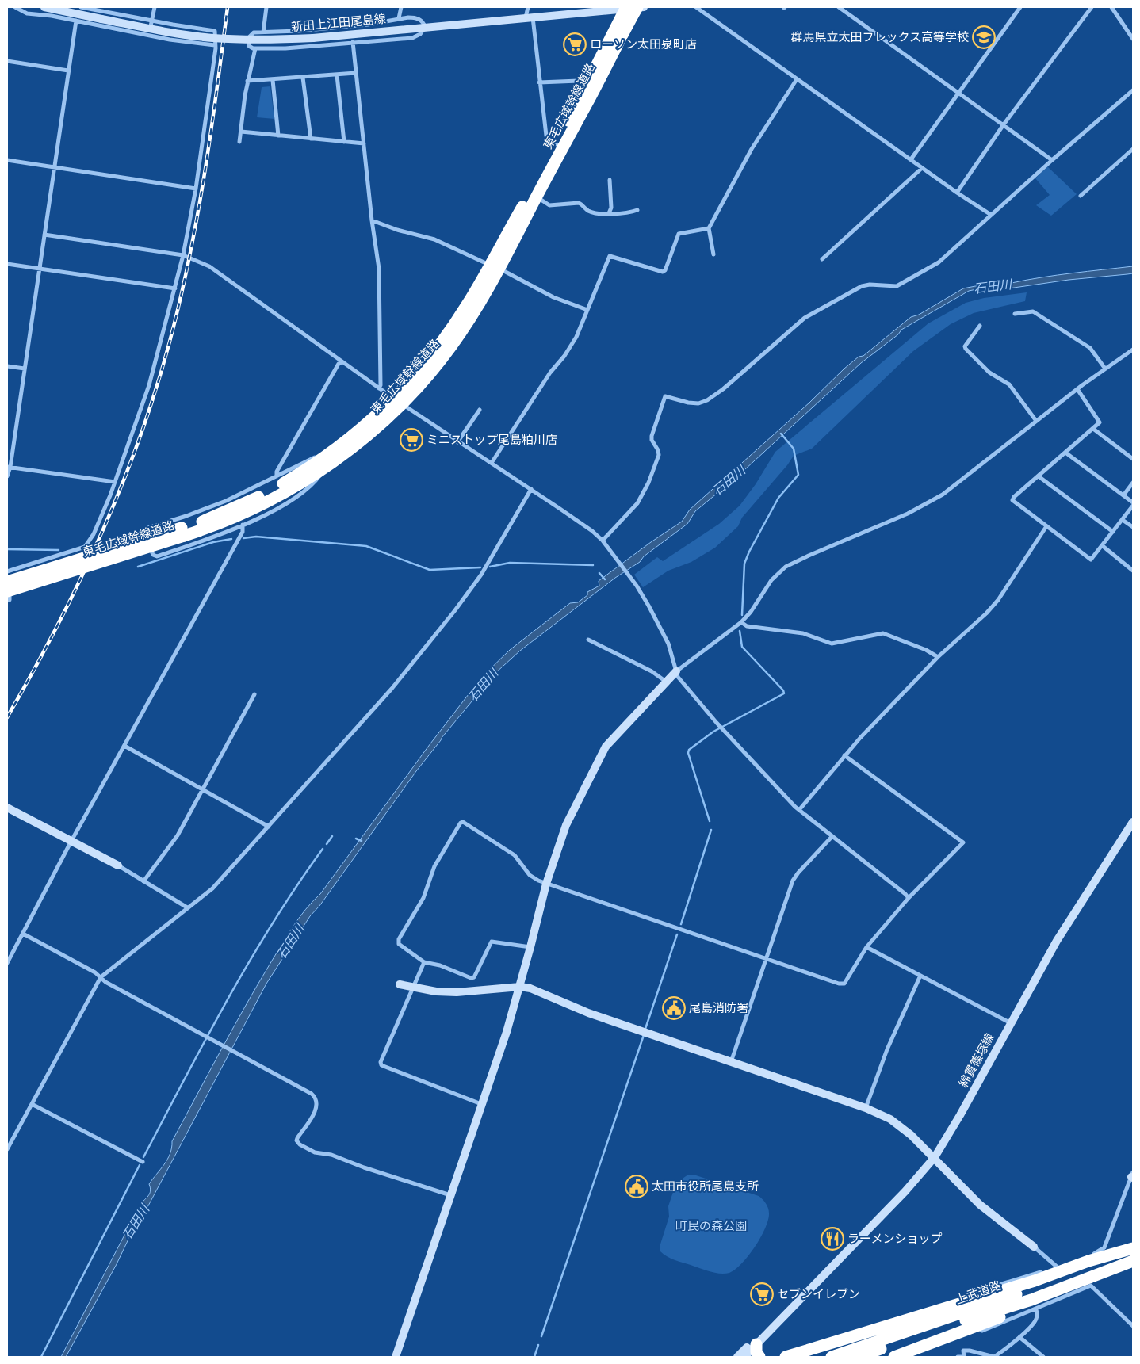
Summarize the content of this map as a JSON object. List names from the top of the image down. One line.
{"streets":{"highway":["東毛広域幹線道路","上武道路"],"street":["新田上江田尾島線","綿貫篠塚線"]},"crossings":[["新田上江田尾島線","東毛広域幹線道路"]],"water":["石田川"],"parks":["町民の森公園"],"places":{"school or university":["群馬県立太田フレックス高等学校"],"supermarket":["ローソン太田泉町店","ミニストップ尾島粕川店","セブンイレブン"],"public building":["尾島消防署","太田市役所尾島支所"],"restaurant":["ラーメンショップ"]}}
